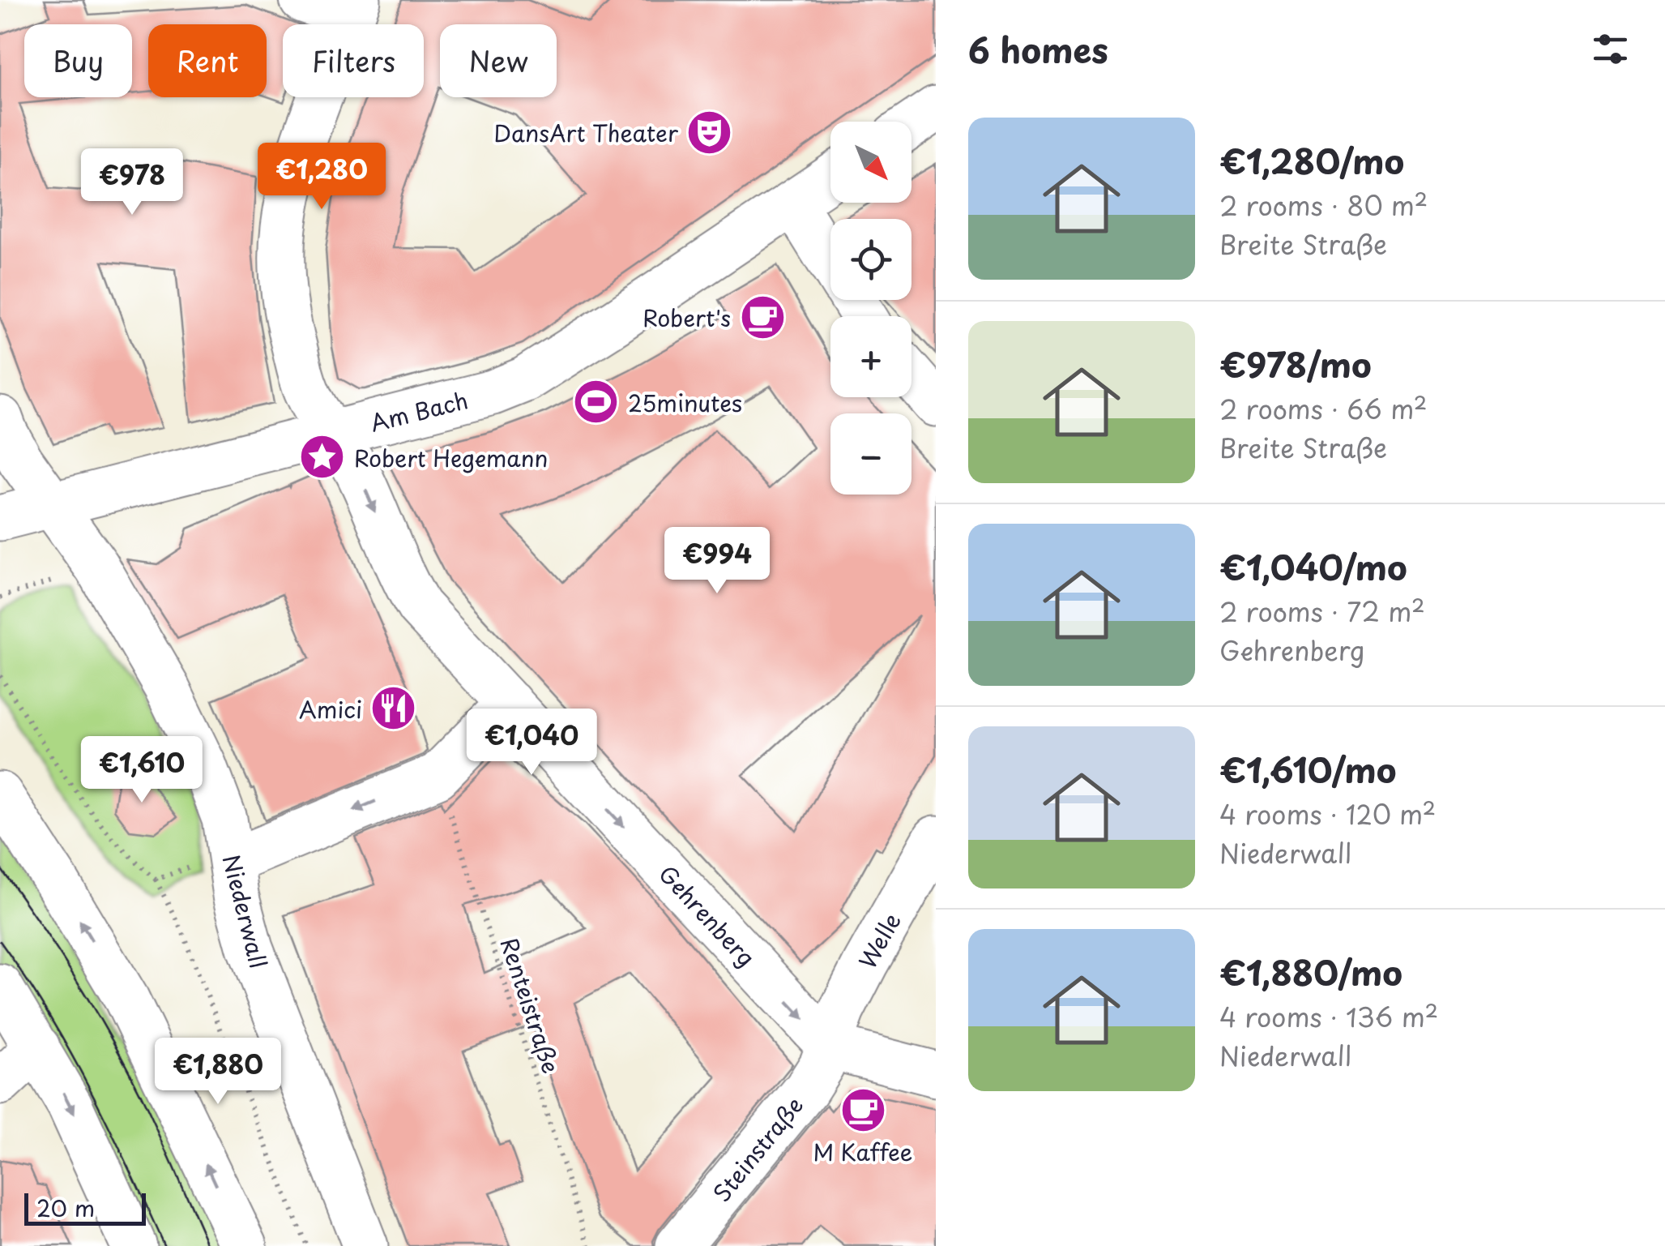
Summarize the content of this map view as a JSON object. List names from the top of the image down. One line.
{"streets":{"street":["Am Bach","Niederwall","Gehrenberg","Welle","Steinstraße"],"path":["Renteistraße"]},"crossings":[["Am Bach","Niederwall"],["Am Bach","Gehrenberg"],["Gehrenberg","Welle"],["Gehrenberg","Steinstraße"],["Welle","Steinstraße"]],"one_way":["Gehrenberg"],"places":{"theatre":["DansArt Theater"],"cafe":["Robert's","M Kaffee"],"sports":["25minutes"],"place":["Robert Hegemann"],"restaurant":["Amici"]},"scale_bar":"20 m","north":"bottom right","page":{"heading":"6 homes","chip":["Buy","Rent","Filters","New"],"list":[{"name":"€1,280/mo","note":"2 rooms · 80 m² · Breite Straße"},{"name":"€978/mo","note":"2 rooms · 66 m² · Breite Straße"},{"name":"€1,040/mo","note":"2 rooms · 72 m² · Gehrenberg"},{"name":"€1,610/mo","note":"4 rooms · 120 m² · Niederwall"},{"name":"€1,880/mo","note":"4 rooms · 136 m² · Niederwall"}],"map_buttons":["+","−"],"price":["€1,280","€978","€994","€1,040","€1,610","€1,880"],"scale":"20 m"}}
